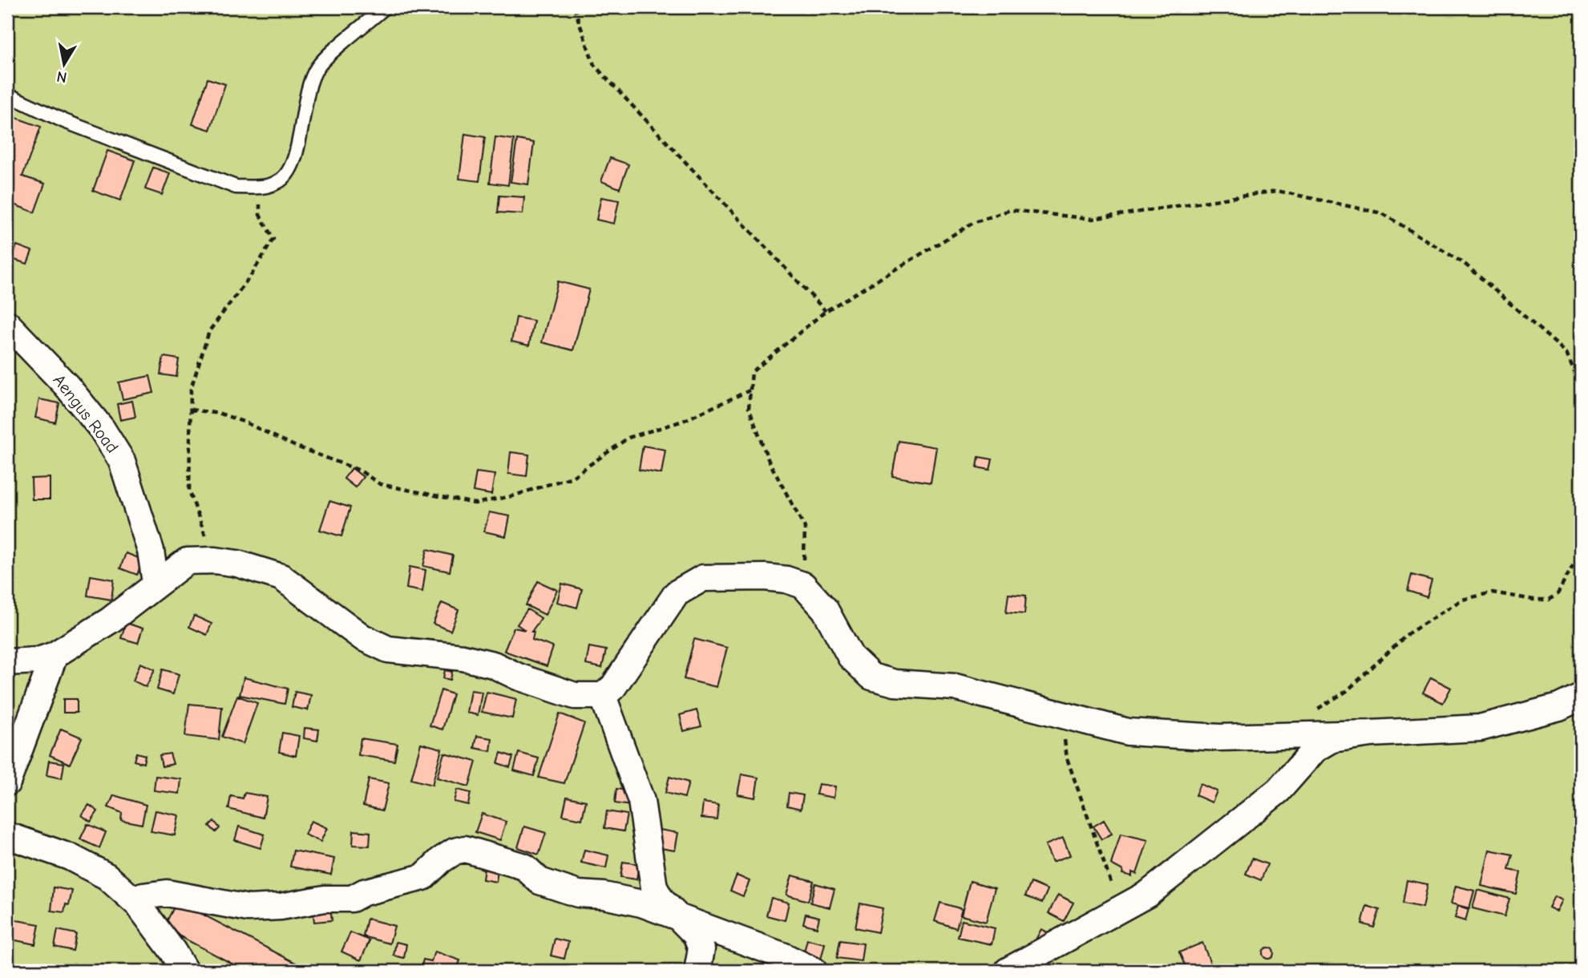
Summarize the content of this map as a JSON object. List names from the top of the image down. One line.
{"streets":{"street":["Aengus Road"]},"north":"bottom"}
